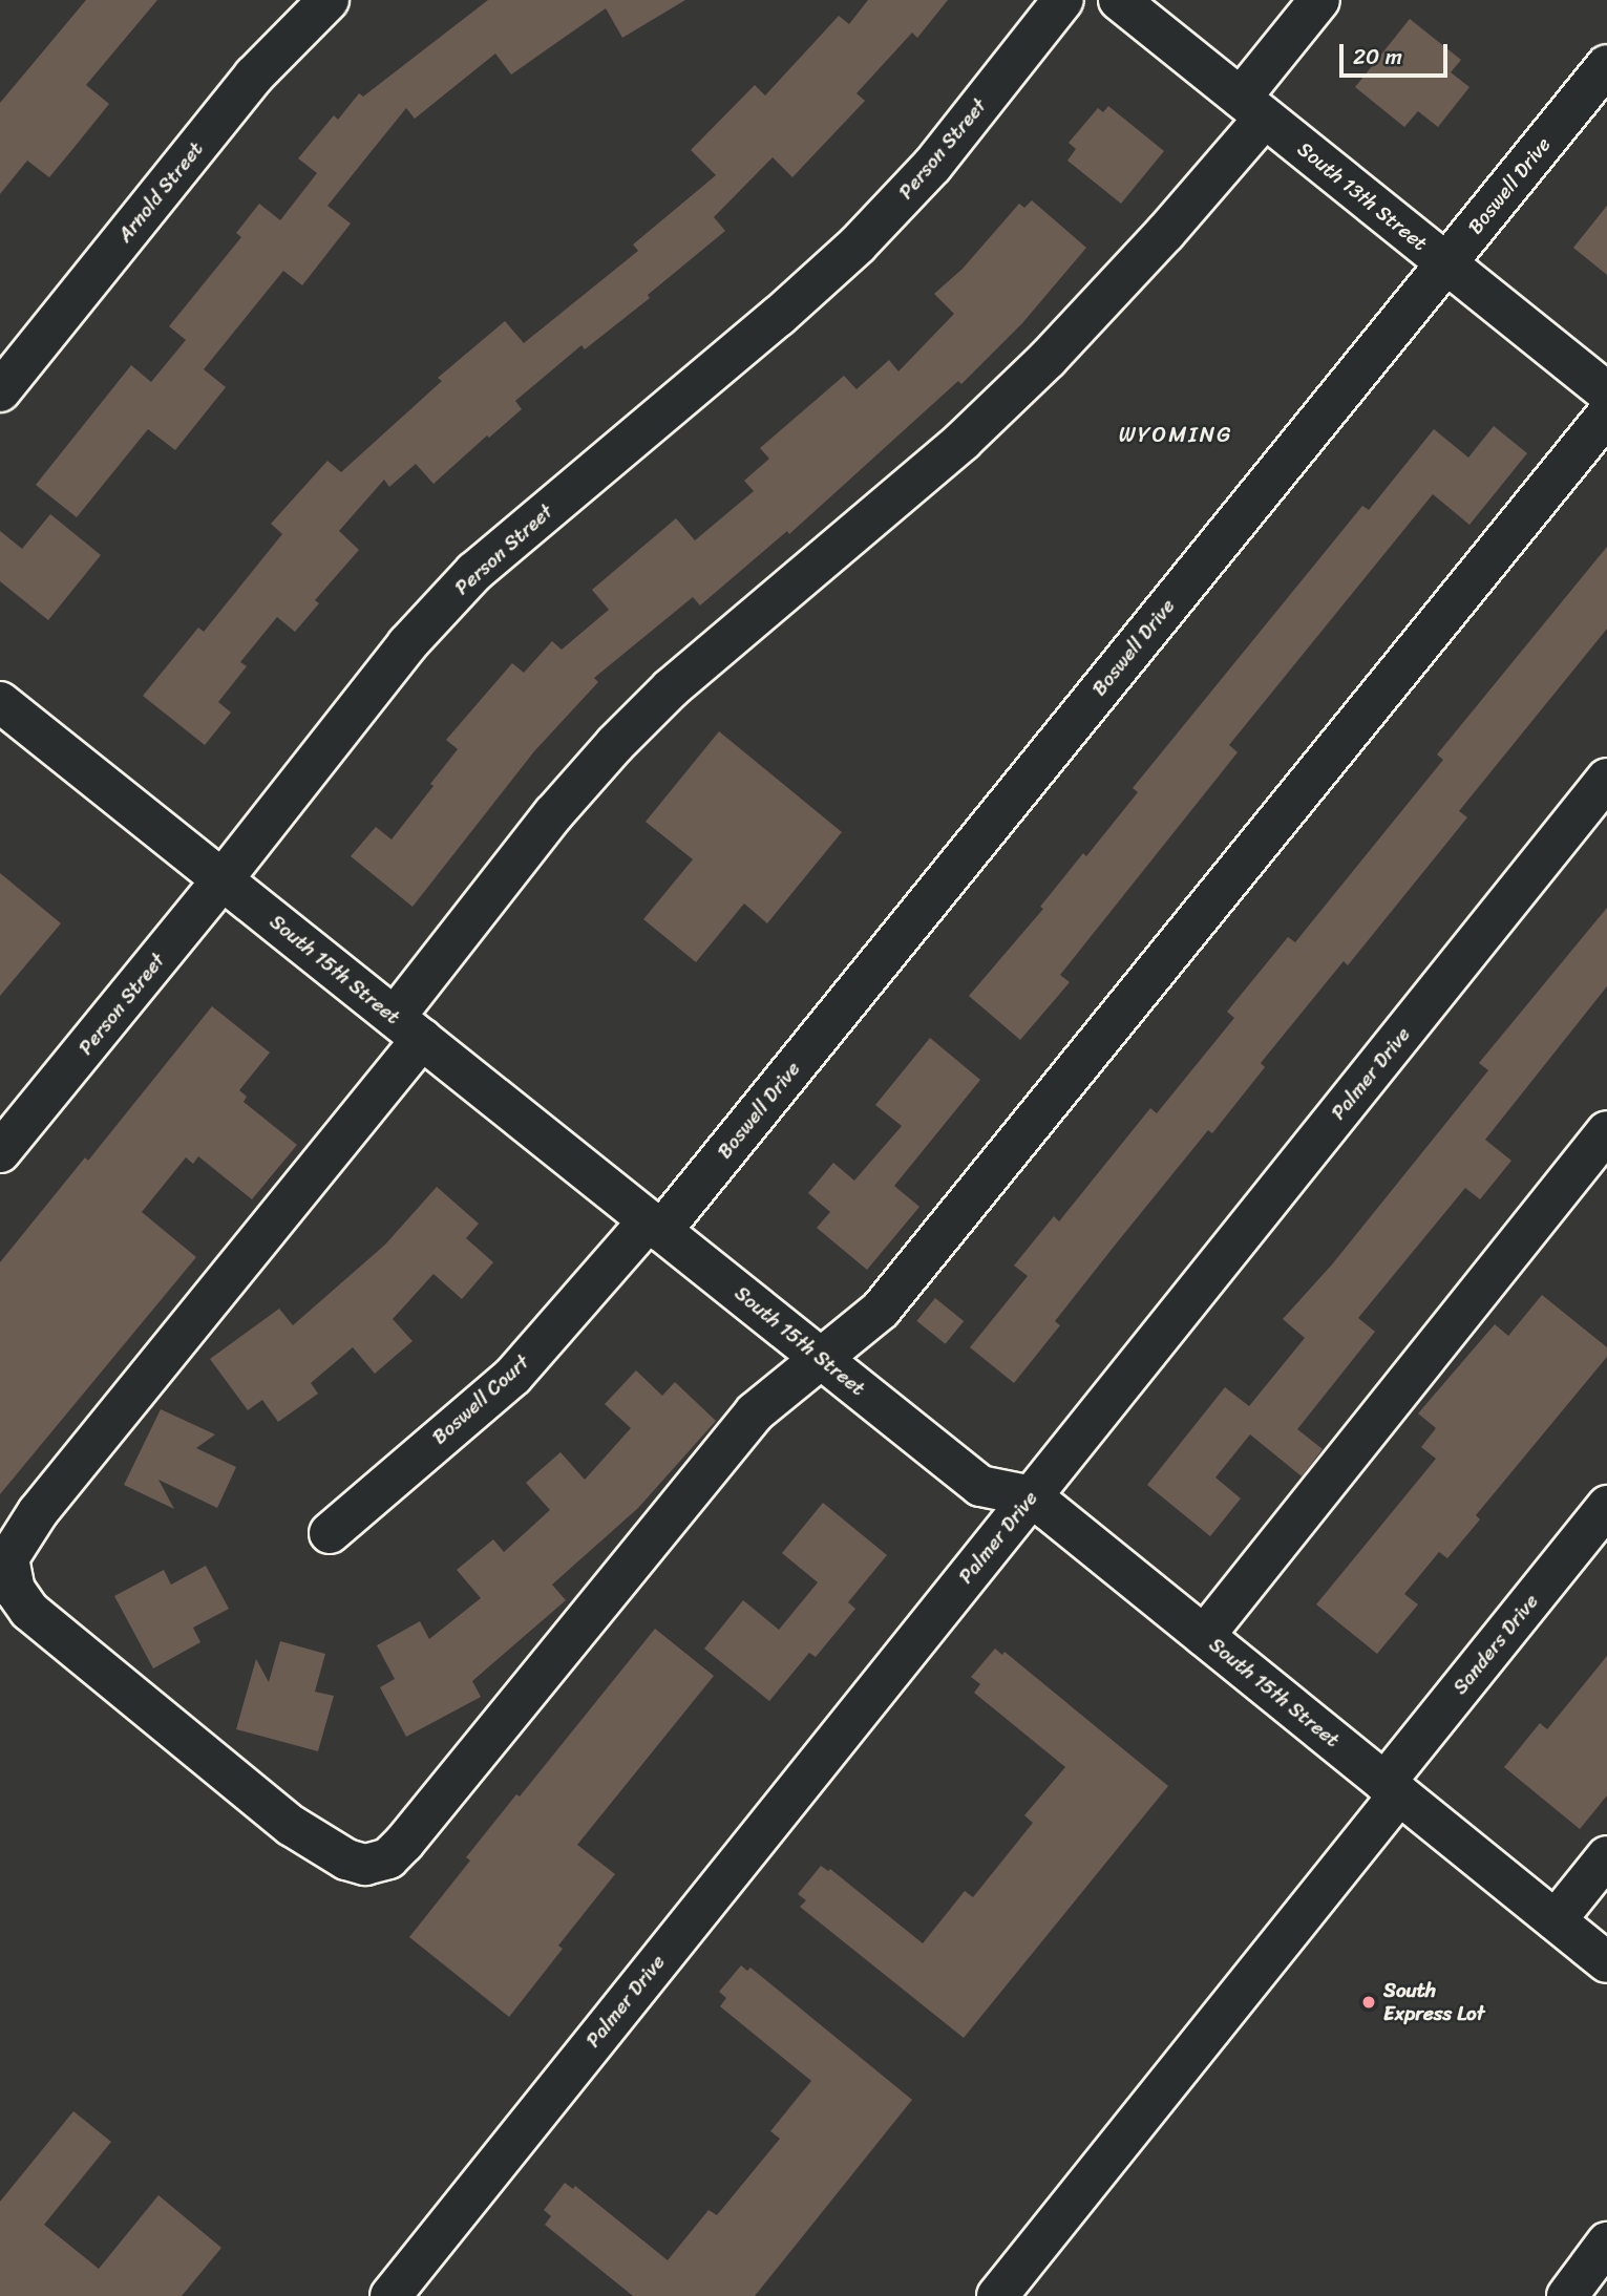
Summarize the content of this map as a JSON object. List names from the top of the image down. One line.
{"streets":{"street":["Person Street","Boswell Drive","Arnold Street","South 13th Street","South 15th Street","Palmer Drive","Boswell Court","Sanders Drive"]},"crossings":[["Person Street","South 15th Street"],["Boswell Drive","South 13th Street"],["Boswell Drive","South 15th Street"],["Boswell Drive","Boswell Court"],["South 15th Street","Palmer Drive"],["South 15th Street","Boswell Court"],["South 15th Street","Sanders Drive"]],"districts":["WYOMING"],"places":["South Express Lot"],"scale_bar":"20 m"}
